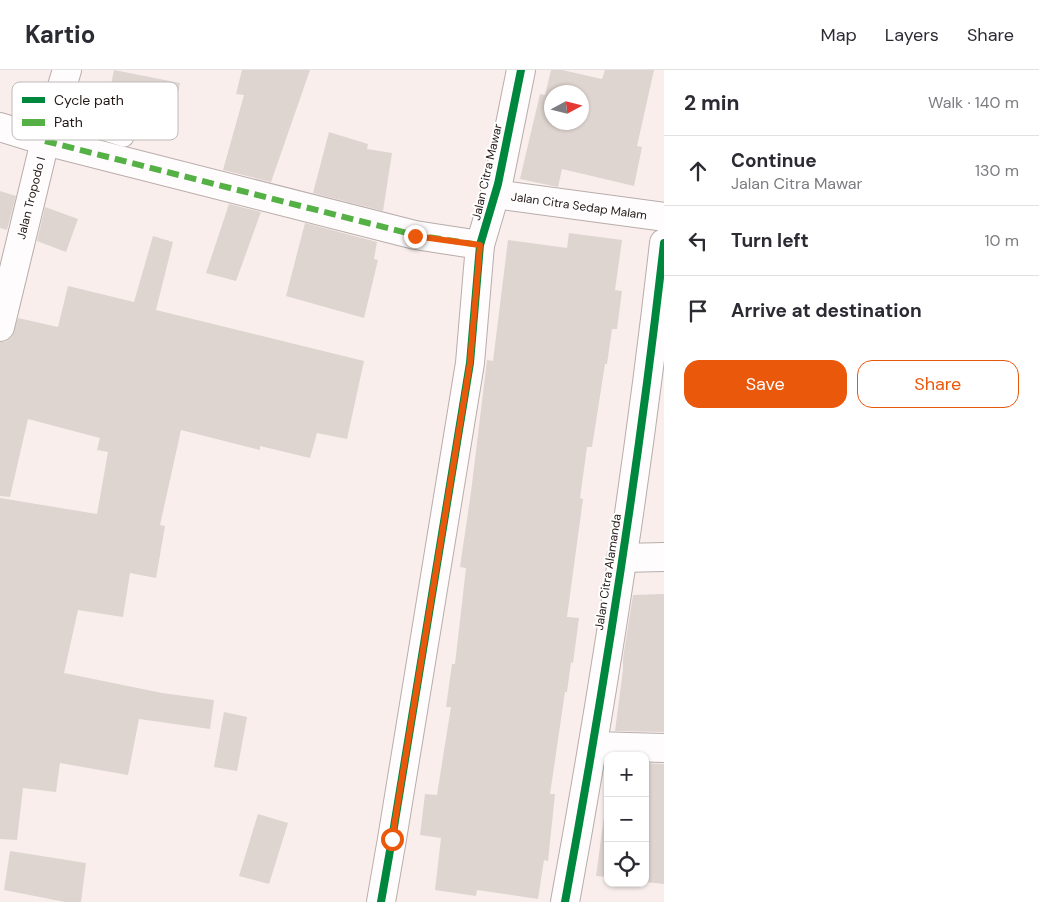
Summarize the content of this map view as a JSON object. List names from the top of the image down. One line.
{"streets":{"street":["Jalan Citra Mawar","Jalan Tropodo I","Jalan Citra Sedap Malam","Jalan Citra Alamanda"]},"crossings":[["Jalan Citra Mawar","Jalan Citra Sedap Malam"]],"legend":["Cycle path","Path"],"north":"right","page":{"header":"Kartio","nav":["Map","Layers","Share"],"heading":["2 min","Walk · 140 m"],"list":[["Continue","Jalan Citra Mawar","130 m"],["Turn left","10 m"],"Arrive at destination"],"buttons":["Save","Share"],"map_buttons":["+","−"]}}
